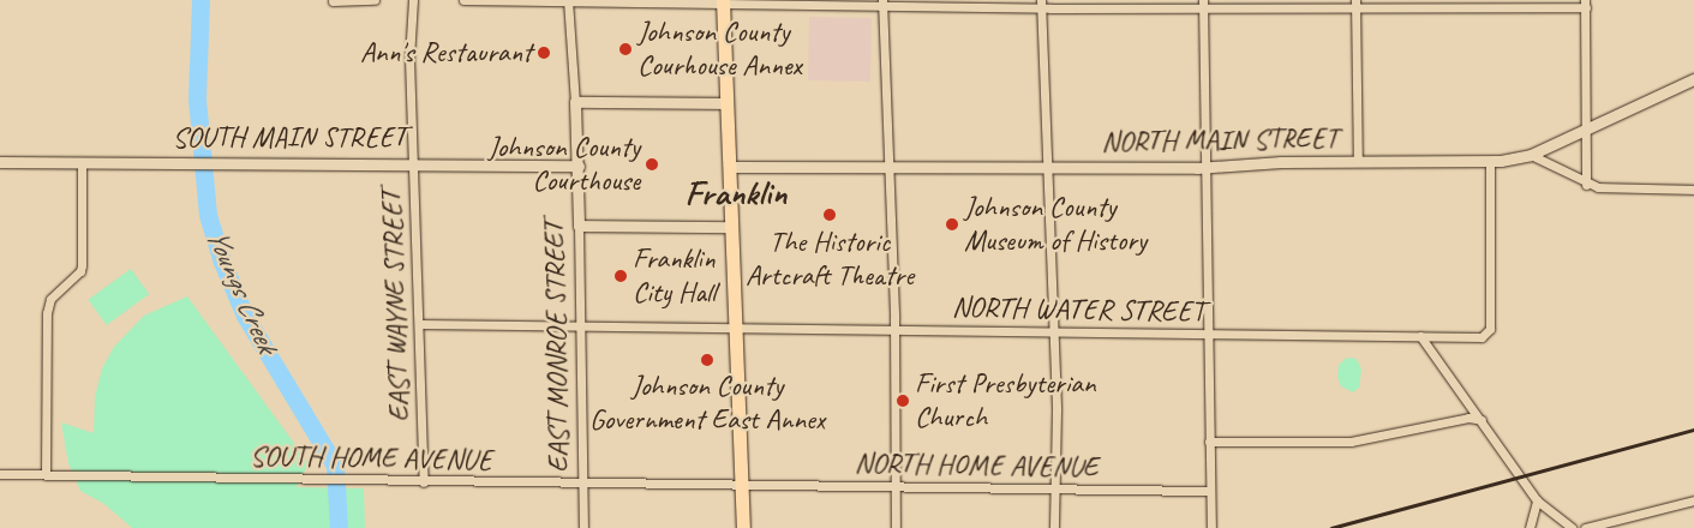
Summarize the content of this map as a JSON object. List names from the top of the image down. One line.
{"streets":{"street":["SOUTH MAIN STREET","NORTH MAIN STREET","EAST WAYNE STREET","NORTH WATER STREET","EAST MONROE STREET","SOUTH HOME AVENUE","NORTH HOME AVENUE"]},"crossings":[["SOUTH MAIN STREET","EAST WAYNE STREET"],["SOUTH MAIN STREET","EAST MONROE STREET"],["NORTH MAIN STREET","NORTH WATER STREET"],["EAST WAYNE STREET","NORTH WATER STREET"],["EAST WAYNE STREET","SOUTH HOME AVENUE"],["NORTH WATER STREET","EAST MONROE STREET"],["EAST MONROE STREET","SOUTH HOME AVENUE"],["SOUTH HOME AVENUE","NORTH HOME AVENUE"]],"districts":["Franklin"],"water":["Youngs Creek"],"places":["Johnson County Courhouse Annex","Ann's Restaurant","Johnson County Courthouse","The Historic Artcraft Theatre","Johnson County Museum of History","Franklin City Hall","Johnson County Government East Annex","First Presbyterian Church"]}
